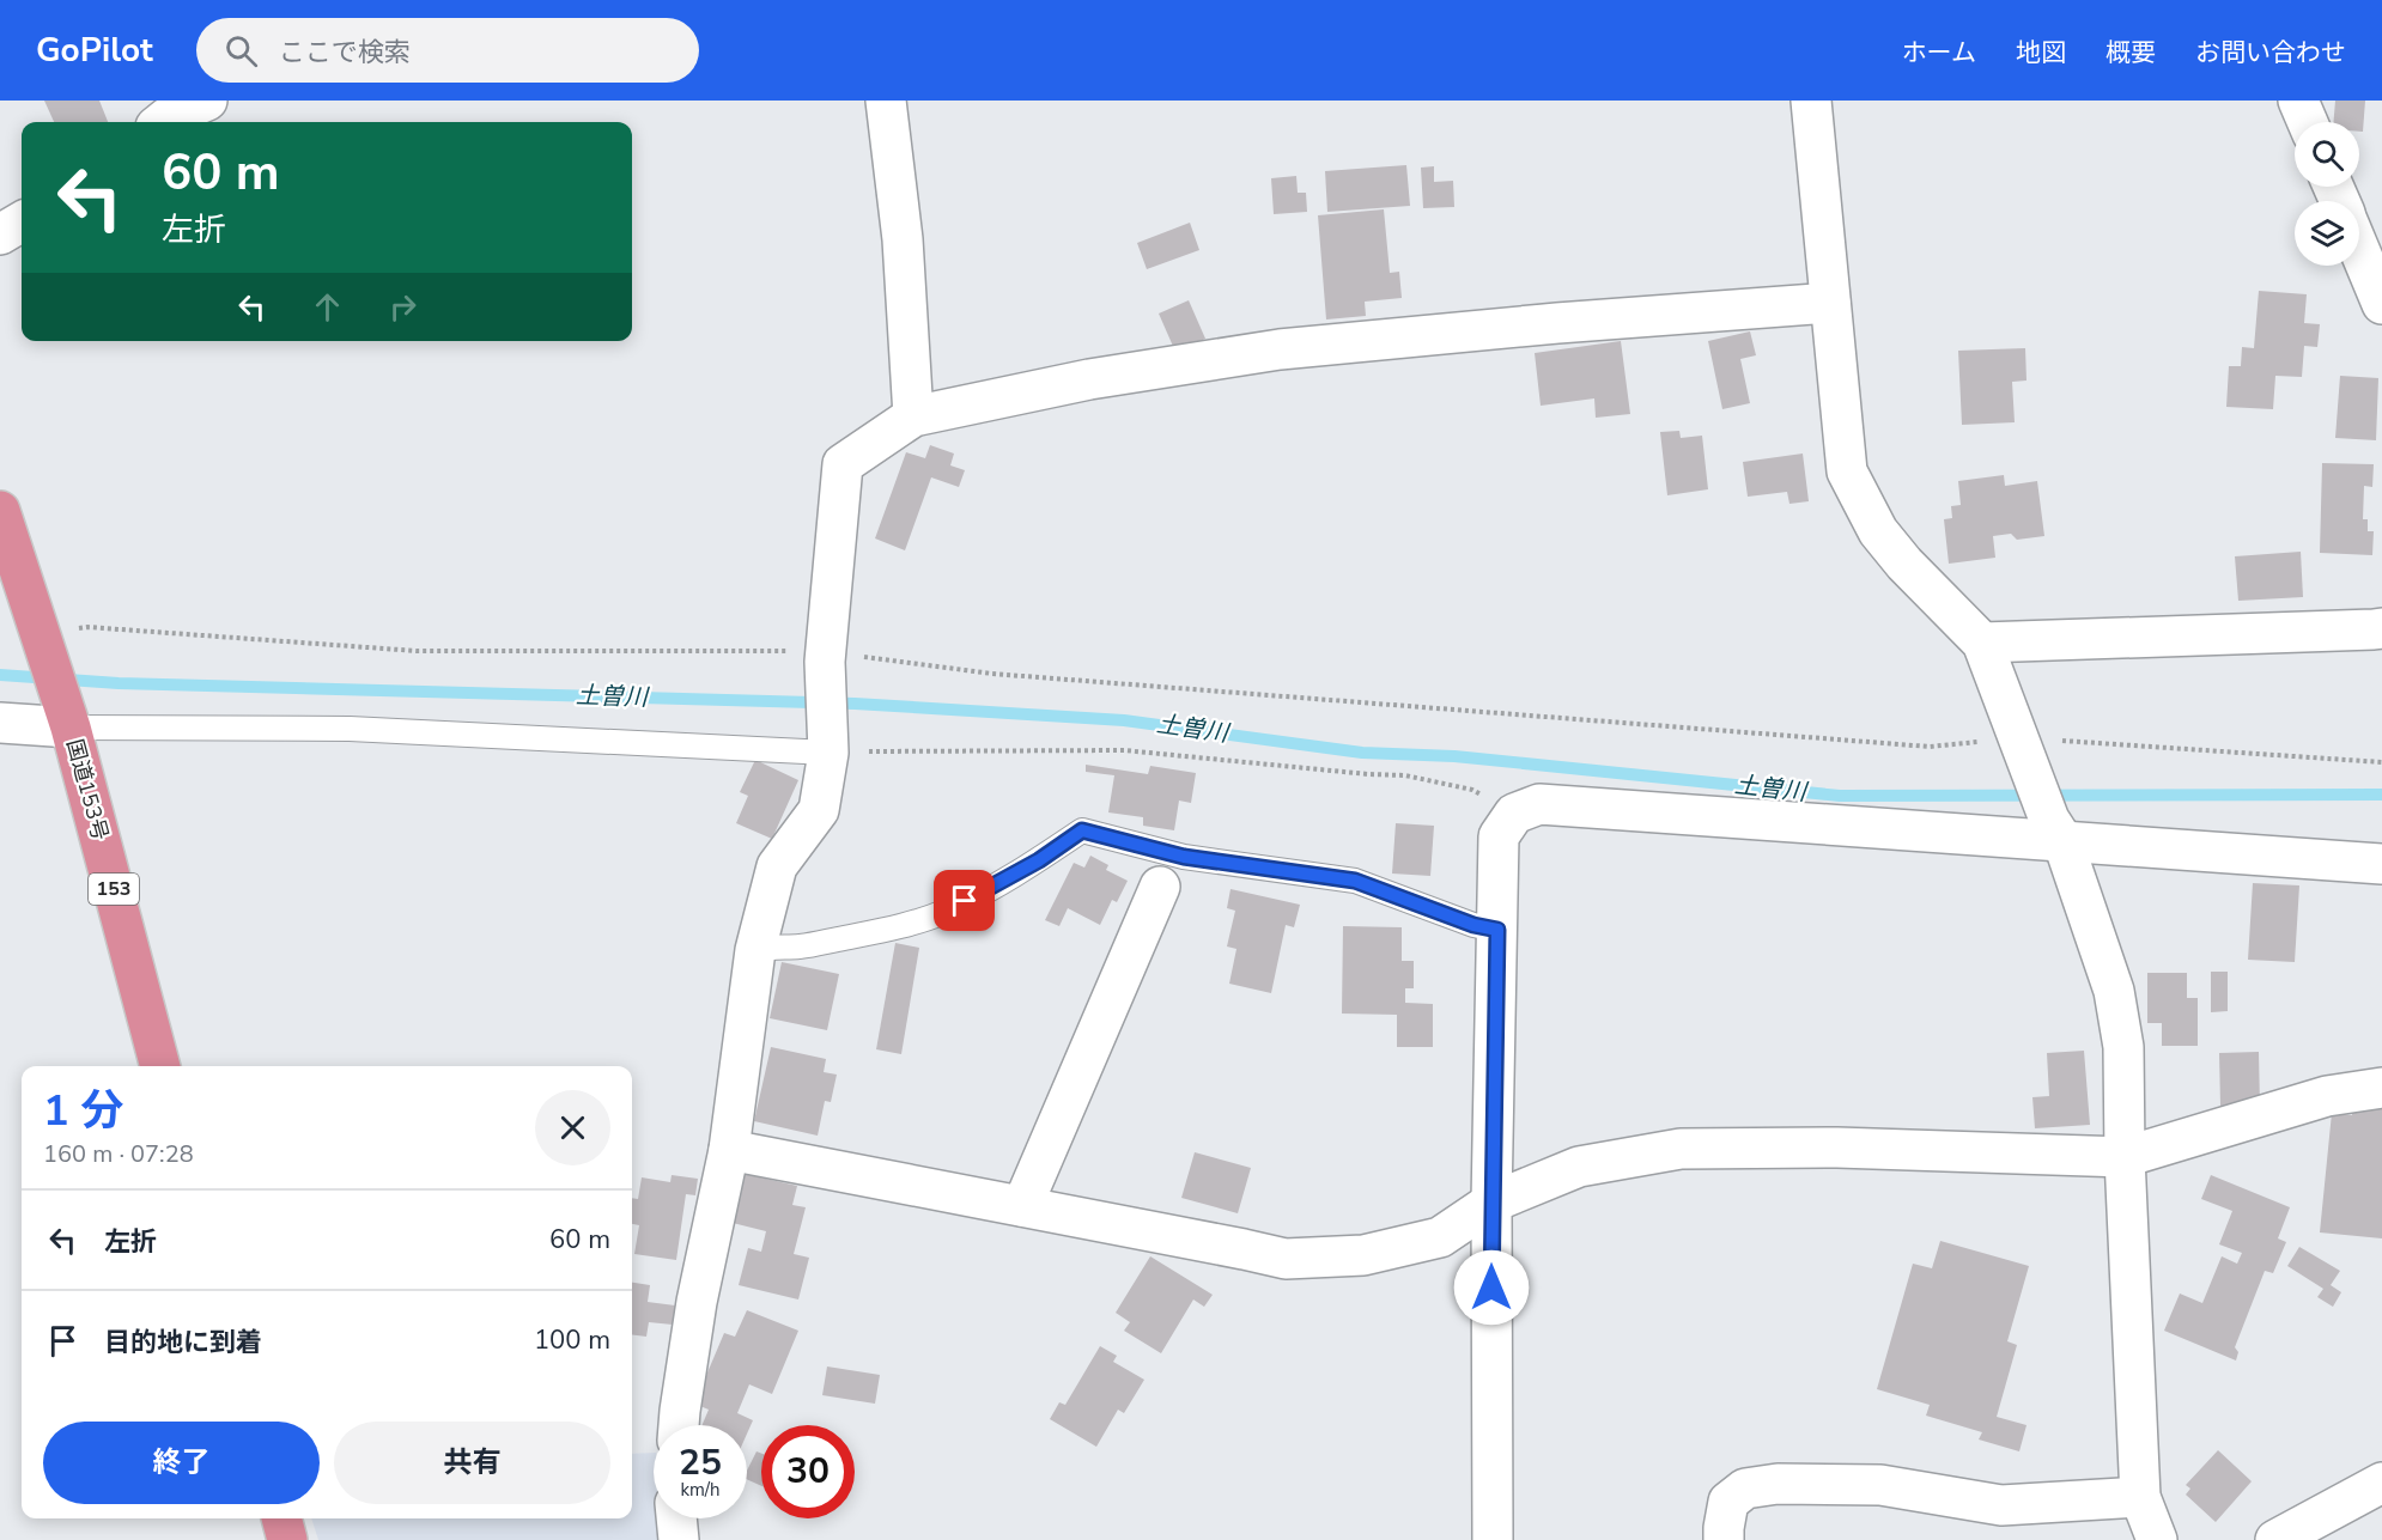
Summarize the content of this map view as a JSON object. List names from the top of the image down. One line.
{"streets":{"highway":["国道153号","153"]},"water":["土曽川"],"page":{"header":"GoPilot","search":"ここで検索","nav":["ホーム","地図","概要","お問い合わせ"],"turn":["60 m","左折"],"heading":["1 分","160 m · 07:28"],"list":[{"name":"左折","value":"60 m"},{"name":"目的地に到着","value":"100 m"}],"buttons":["終了","共有"],"speed":"25 km/h","limit":"30"}}
